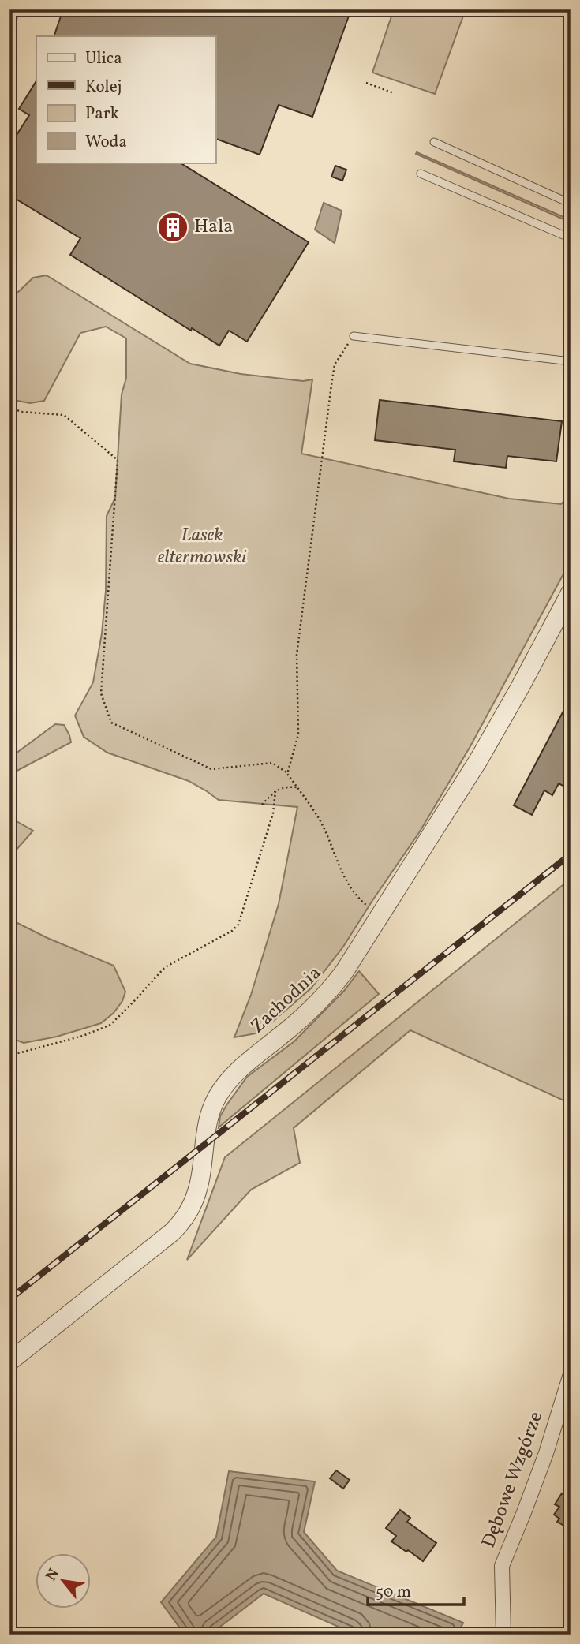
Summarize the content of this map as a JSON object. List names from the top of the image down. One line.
{"streets":{"street":["Zachodnia","Dębowe Wzgórze"]},"parks":["Lasek eltermowski"],"places":{"building":["Hala"]},"legend":["Ulica","Kolej","Park","Woda"],"scale_bar":"50 m","north":"top left"}
